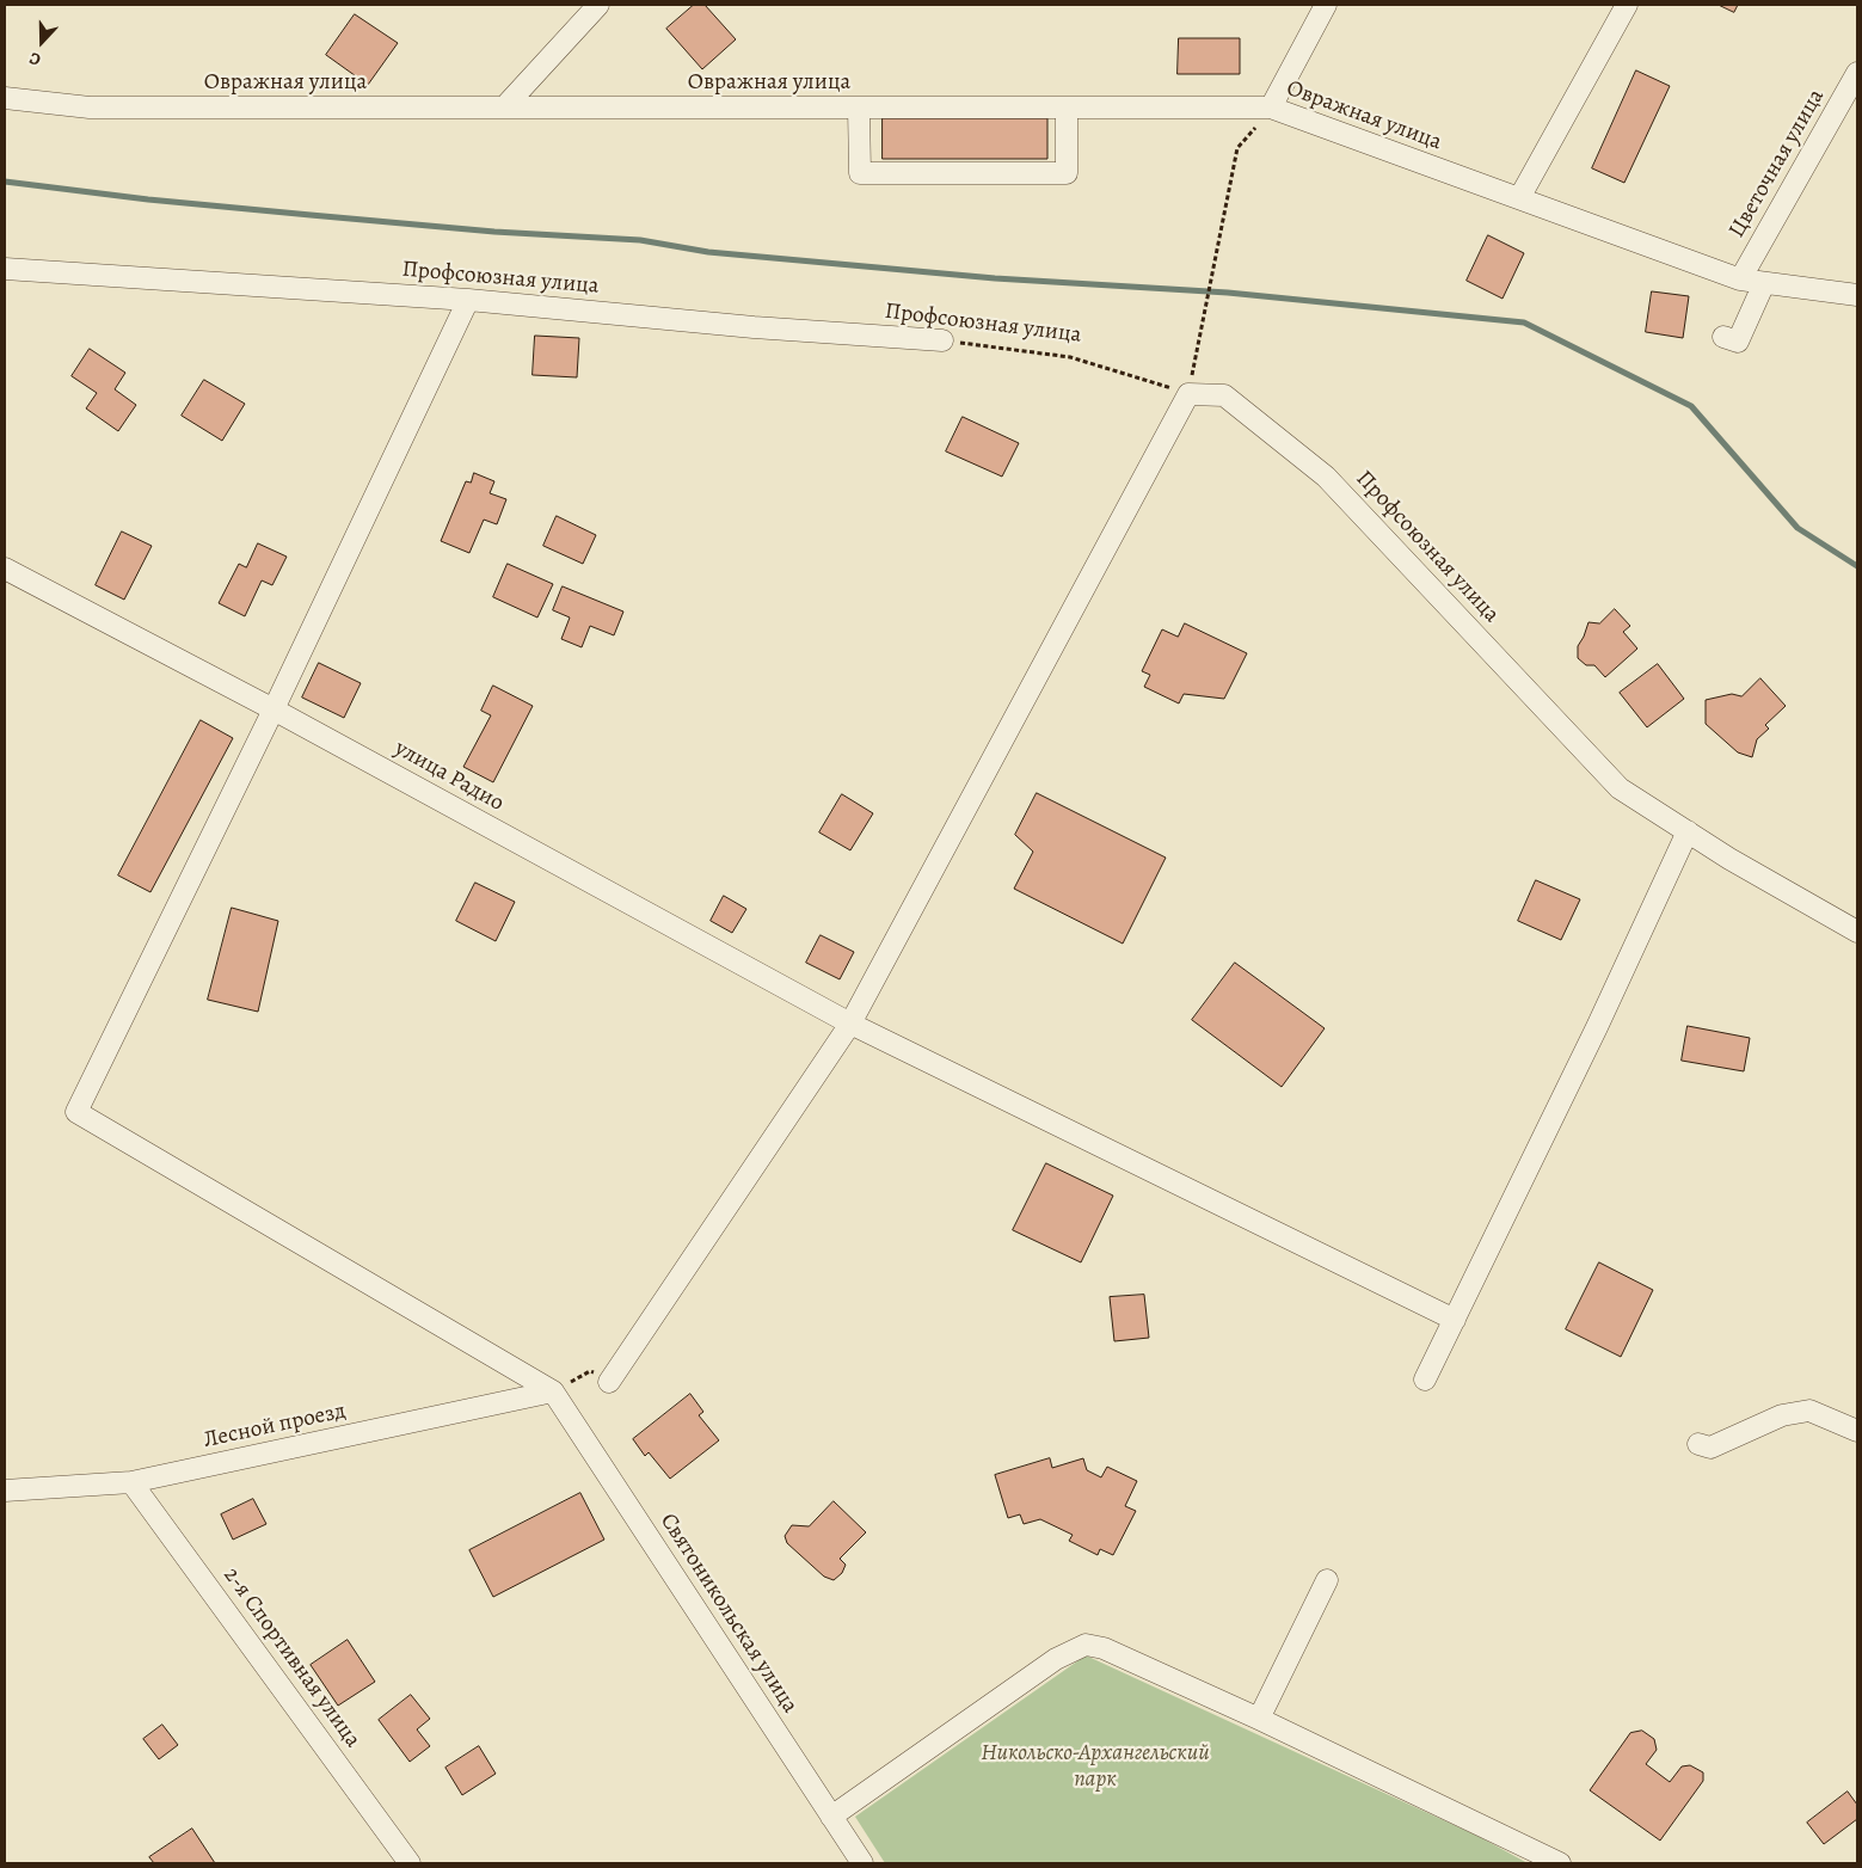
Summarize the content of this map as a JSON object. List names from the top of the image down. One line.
{"streets":{"street":["Овражная улица","Цветочная улица","Профсоюзная улица","улица Радио","Лесной проезд","Святоникольская улица","2-я Спортивная улица"]},"crossings":[["Овражная улица","Цветочная улица"],["Лесной проезд","Святоникольская улица"],["Лесной проезд","2-я Спортивная улица"]],"parks":["Никольско-Архангельский парк"],"north":"bottom"}
